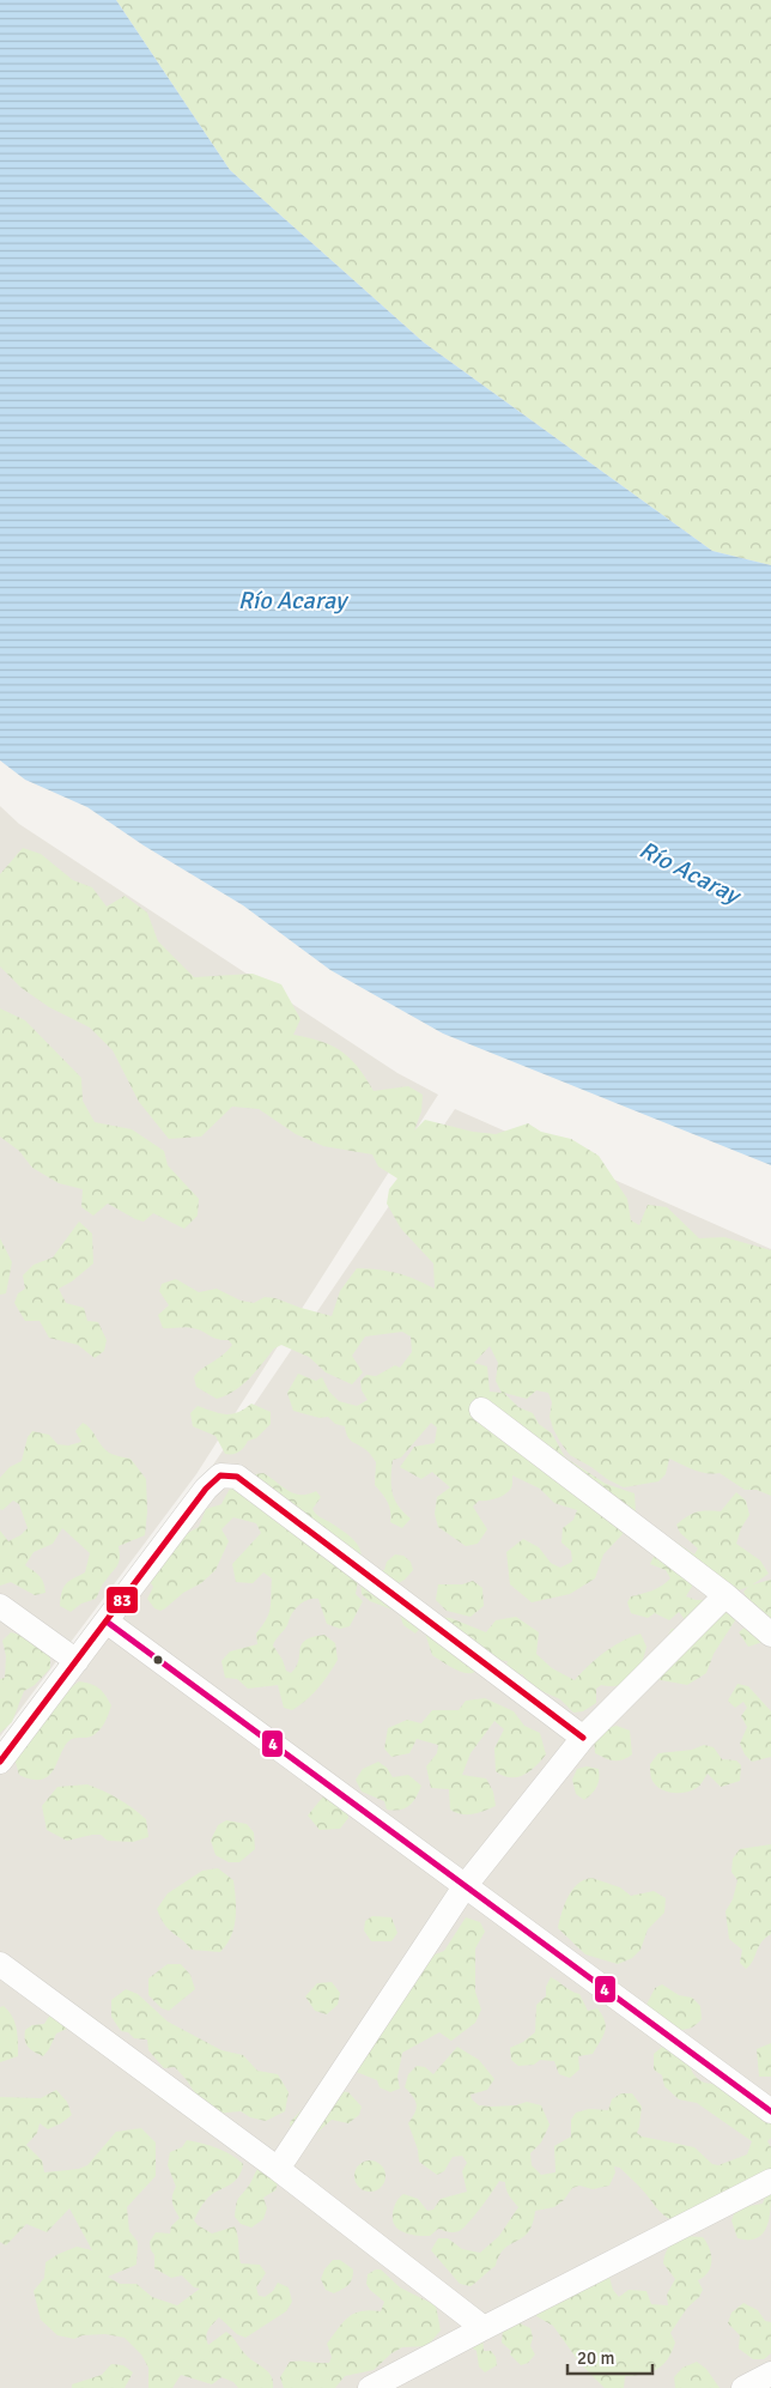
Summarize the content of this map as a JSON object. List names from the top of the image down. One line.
{"water":["Río Acaray"],"lines":["transit line 83","transit line 4"],"scale_bar":"20 m"}
